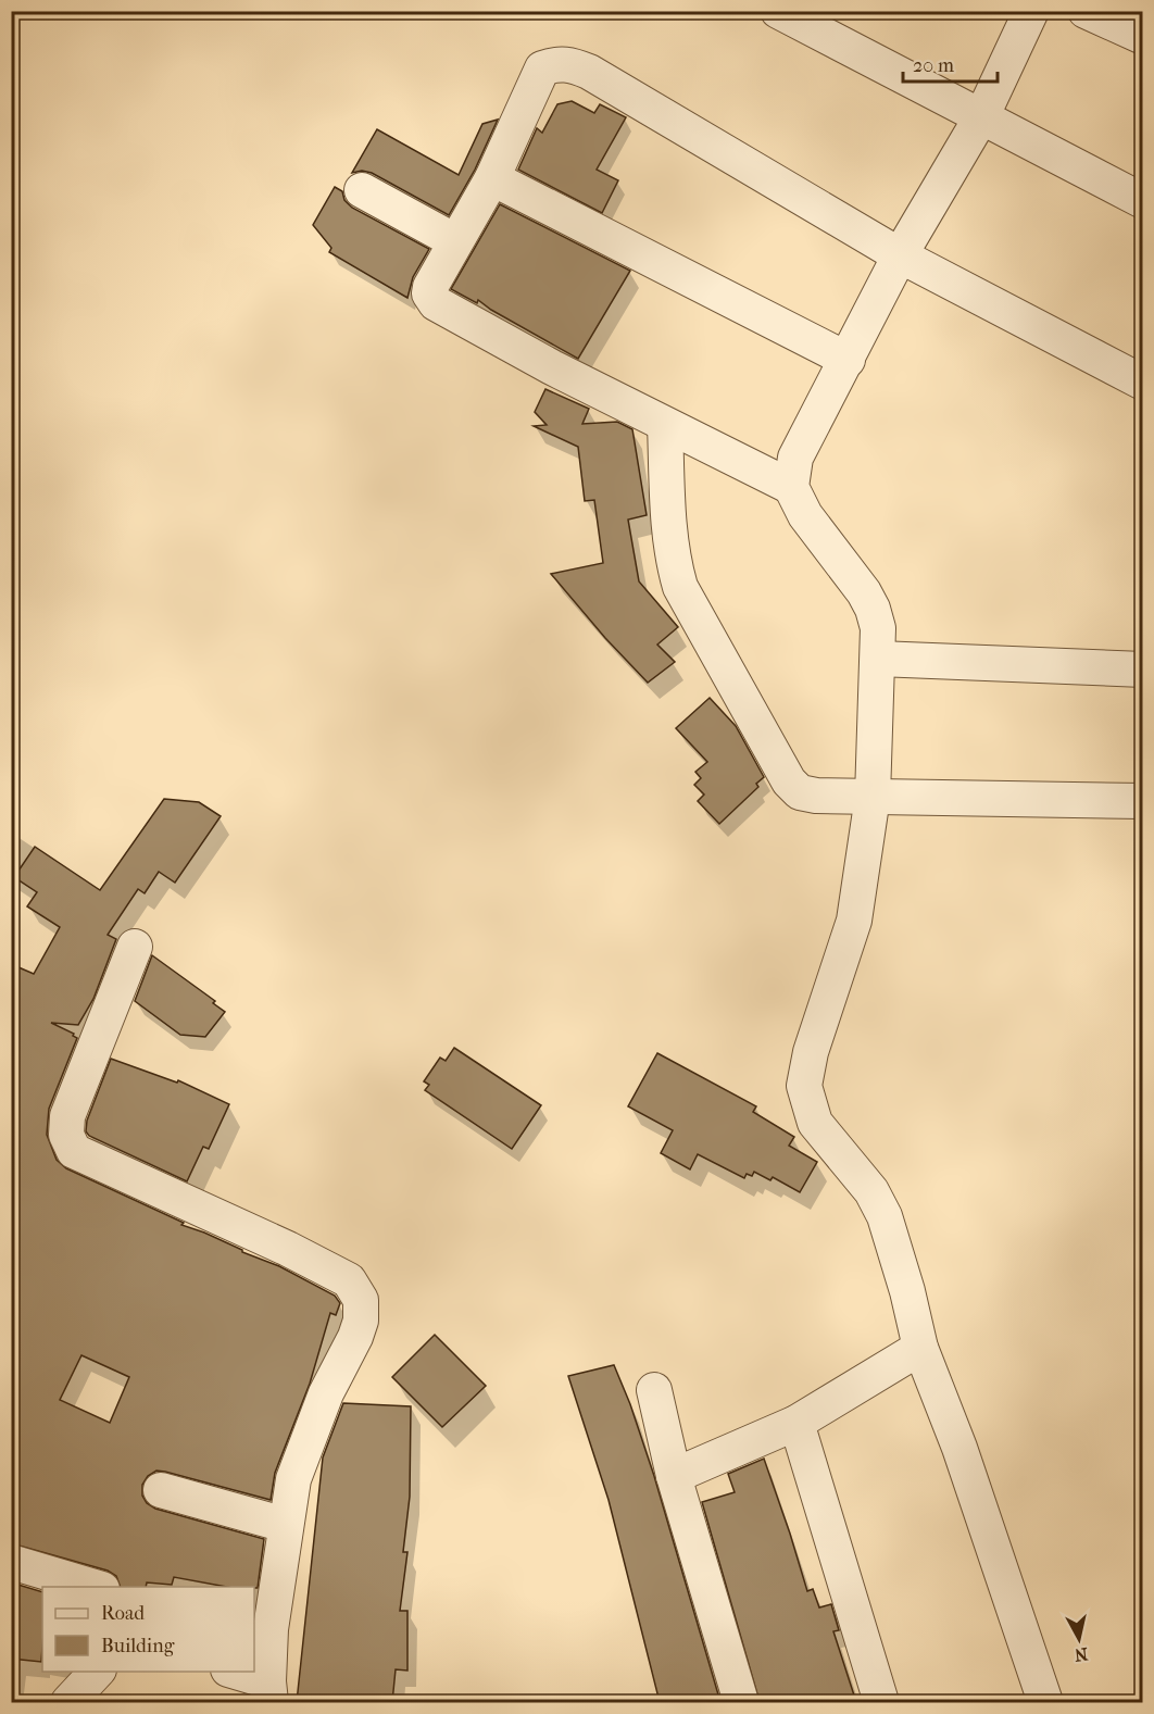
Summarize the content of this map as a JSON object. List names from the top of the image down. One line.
{"legend":["Road","Building"],"scale_bar":"20 m","north":"bottom"}
